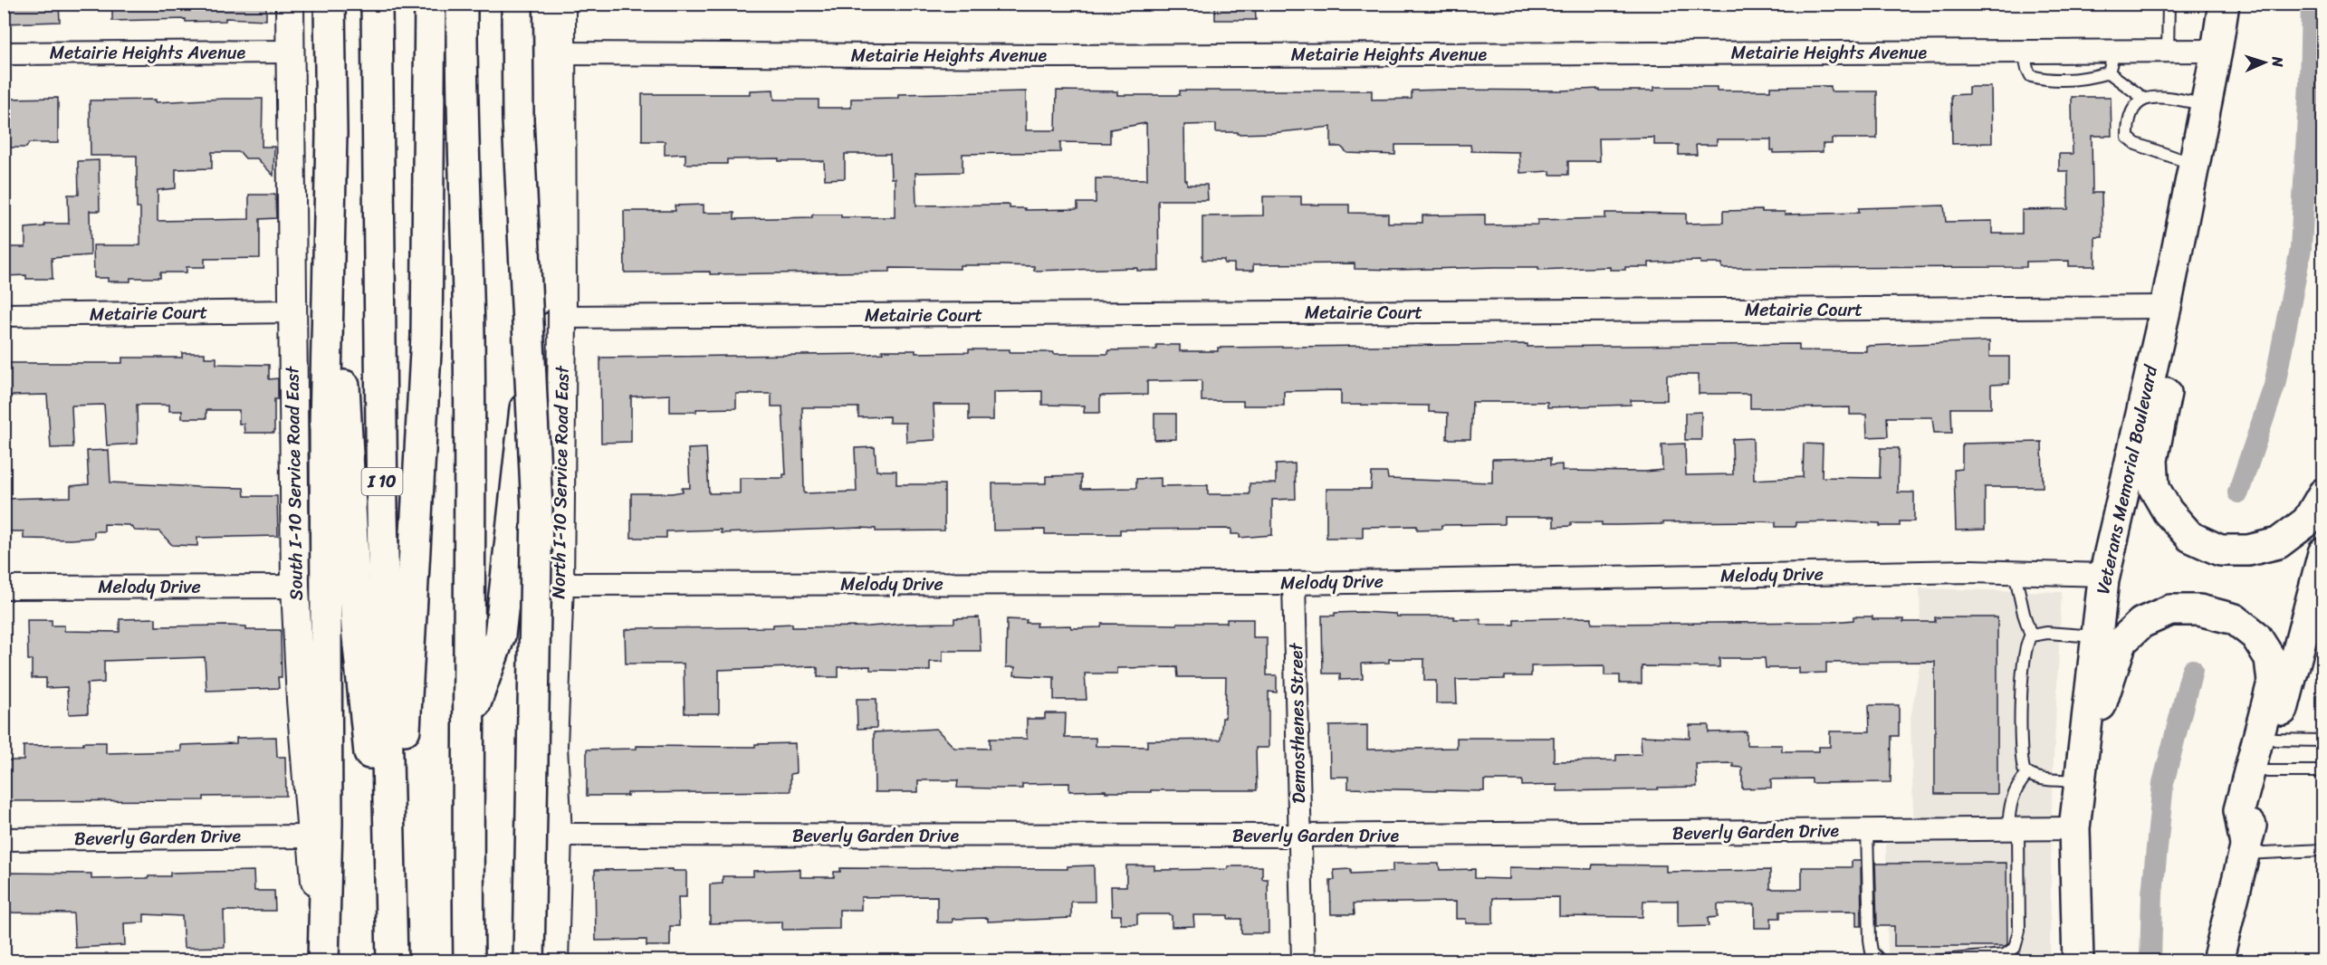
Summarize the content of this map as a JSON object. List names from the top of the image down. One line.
{"streets":{"main road":["Veterans Memorial Boulevard","I 10"],"street":["Metairie Heights Avenue","Metairie Court","North I-10 Service Road East","South I-10 Service Road East","Melody Drive","Demosthenes Street","Beverly Garden Drive"]},"crossings":[["Metairie Heights Avenue","Veterans Memorial Boulevard"],["Metairie Heights Avenue","North I-10 Service Road East"],["Metairie Heights Avenue","South I-10 Service Road East"],["Metairie Court","Veterans Memorial Boulevard"],["Metairie Court","North I-10 Service Road East"],["Metairie Court","South I-10 Service Road East"],["Veterans Memorial Boulevard","Melody Drive"],["Veterans Memorial Boulevard","Beverly Garden Drive"],["North I-10 Service Road East","Melody Drive"],["North I-10 Service Road East","Beverly Garden Drive"],["South I-10 Service Road East","Melody Drive"],["South I-10 Service Road East","Beverly Garden Drive"],["Melody Drive","Demosthenes Street"],["Demosthenes Street","Beverly Garden Drive"]],"north":"right"}
